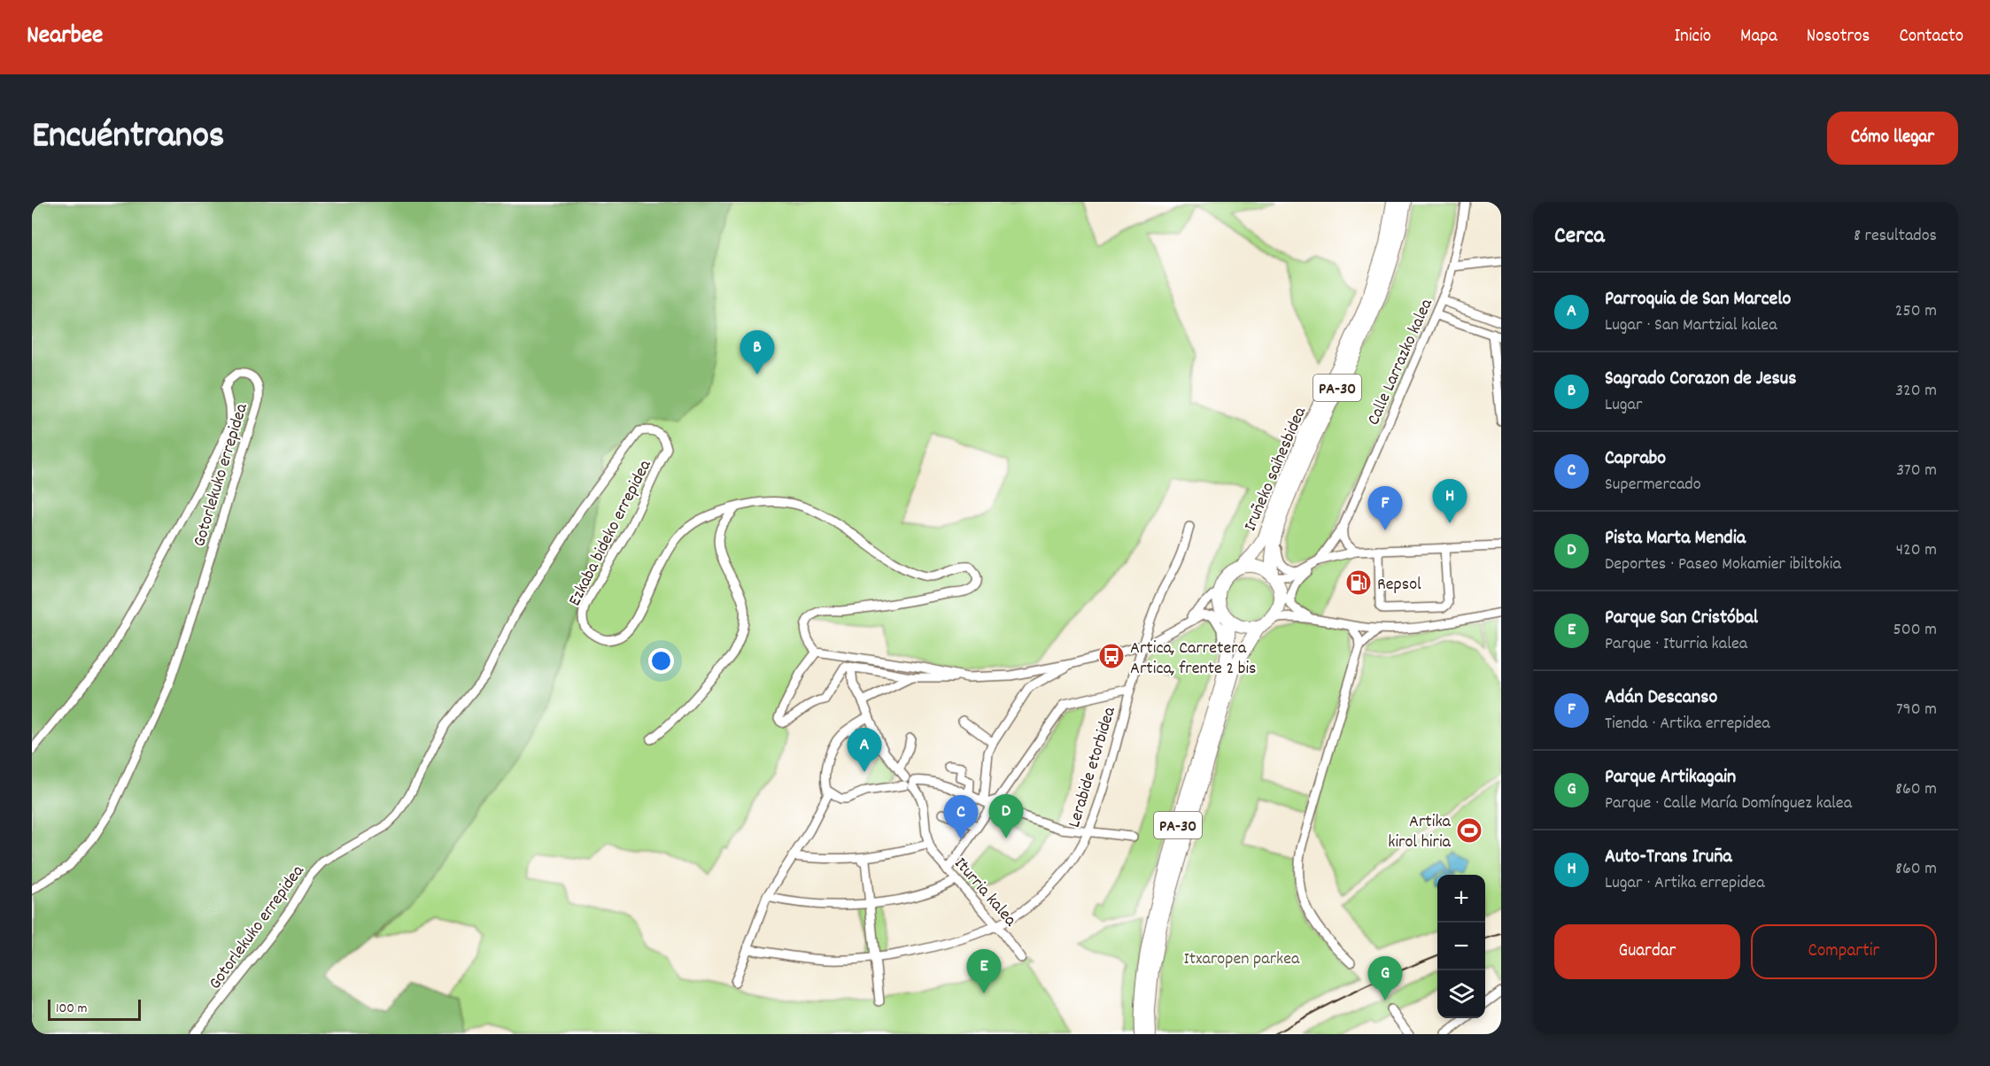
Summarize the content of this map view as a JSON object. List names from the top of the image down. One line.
{"streets":{"highway":["PA-30","Iruñeko saihesbidea"],"street":["Calle Larrazko kalea","Gotorlekuko errepidea","Ezkaba bideko errepidea","Lerabide etorbidea","Iturria kalea"]},"crossings":[["PA-30","Iruñeko saihesbidea"],["Gotorlekuko errepidea","Ezkaba bideko errepidea"],["Lerabide etorbidea","Iturria kalea"]],"parks":["Itxaropen parkea"],"places":{"fuel station":["Repsol"],"bus stop":["Artica, Carretera Artica, frente 2 bis"],"sports":["Artika kirol hiria"]},"scale_bar":"100 m","page":{"header":"Nearbee","nav":["Inicio","Mapa","Nosotros","Contacto"],"title":"Encuéntranos","buttons":["Cómo llegar",["Guardar","Compartir"]],"heading":["Cerca","8 resultados"],"list":[{"mark":"A","name":"Parroquia de San Marcelo","note":"Lugar · San Martzial kalea","value":"250 m"},{"mark":"B","name":"Sagrado Corazon de Jesus","note":"Lugar","value":"320 m"},{"mark":"C","name":"Caprabo","note":"Supermercado","value":"370 m"},{"mark":"D","name":"Pista Marta Mendia","note":"Deportes · Paseo Mokamier ibiltokia","value":"420 m"},{"mark":"E","name":"Parque San Cristóbal","note":"Parque · Iturria kalea","value":"500 m"},{"mark":"F","name":"Adán Descanso","note":"Tienda · Artika errepidea","value":"790 m"},{"mark":"G","name":"Parque Artikagain","note":"Parque · Calle María Domínguez kalea","value":"860 m"},{"mark":"H","name":"Auto-Trans Iruña","note":"Lugar · Artika errepidea","value":"860 m"}],"pins":["B","H","F","A","D","C","E","G"],"map_buttons":["+","−"],"scale":"100 m"}}
